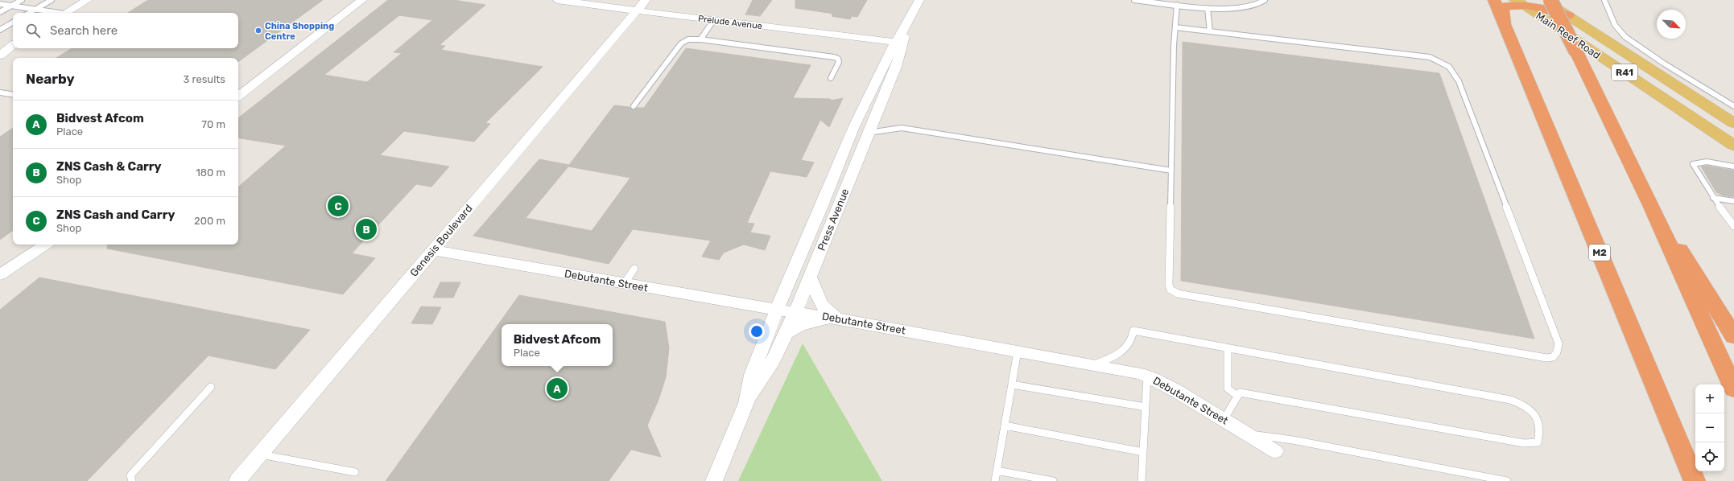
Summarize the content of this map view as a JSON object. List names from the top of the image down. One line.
{"streets":{"highway":["M2"],"main road":["Main Reef Road","R41"],"street":["Prelude Avenue","Press Avenue","Genesis Boulevard","Debutante Street"]},"crossings":[["Prelude Avenue","Press Avenue"],["Prelude Avenue","Genesis Boulevard"],["Press Avenue","Debutante Street"],["Genesis Boulevard","Debutante Street"]],"places":["China Shopping Centre"],"north":"bottom right","page":{"search":"Search here","heading":["Nearby","3 results"],"list":[{"mark":"A","name":"Bidvest Afcom","note":"Place","value":"70 m"},{"mark":"B","name":"ZNS Cash & Carry","note":"Shop","value":"180 m"},{"mark":"C","name":"ZNS Cash and Carry","note":"Shop","value":"200 m"}],"pins":["C","B","A"],"popup":["Bidvest Afcom","Place"],"map_buttons":["+","−"]}}
